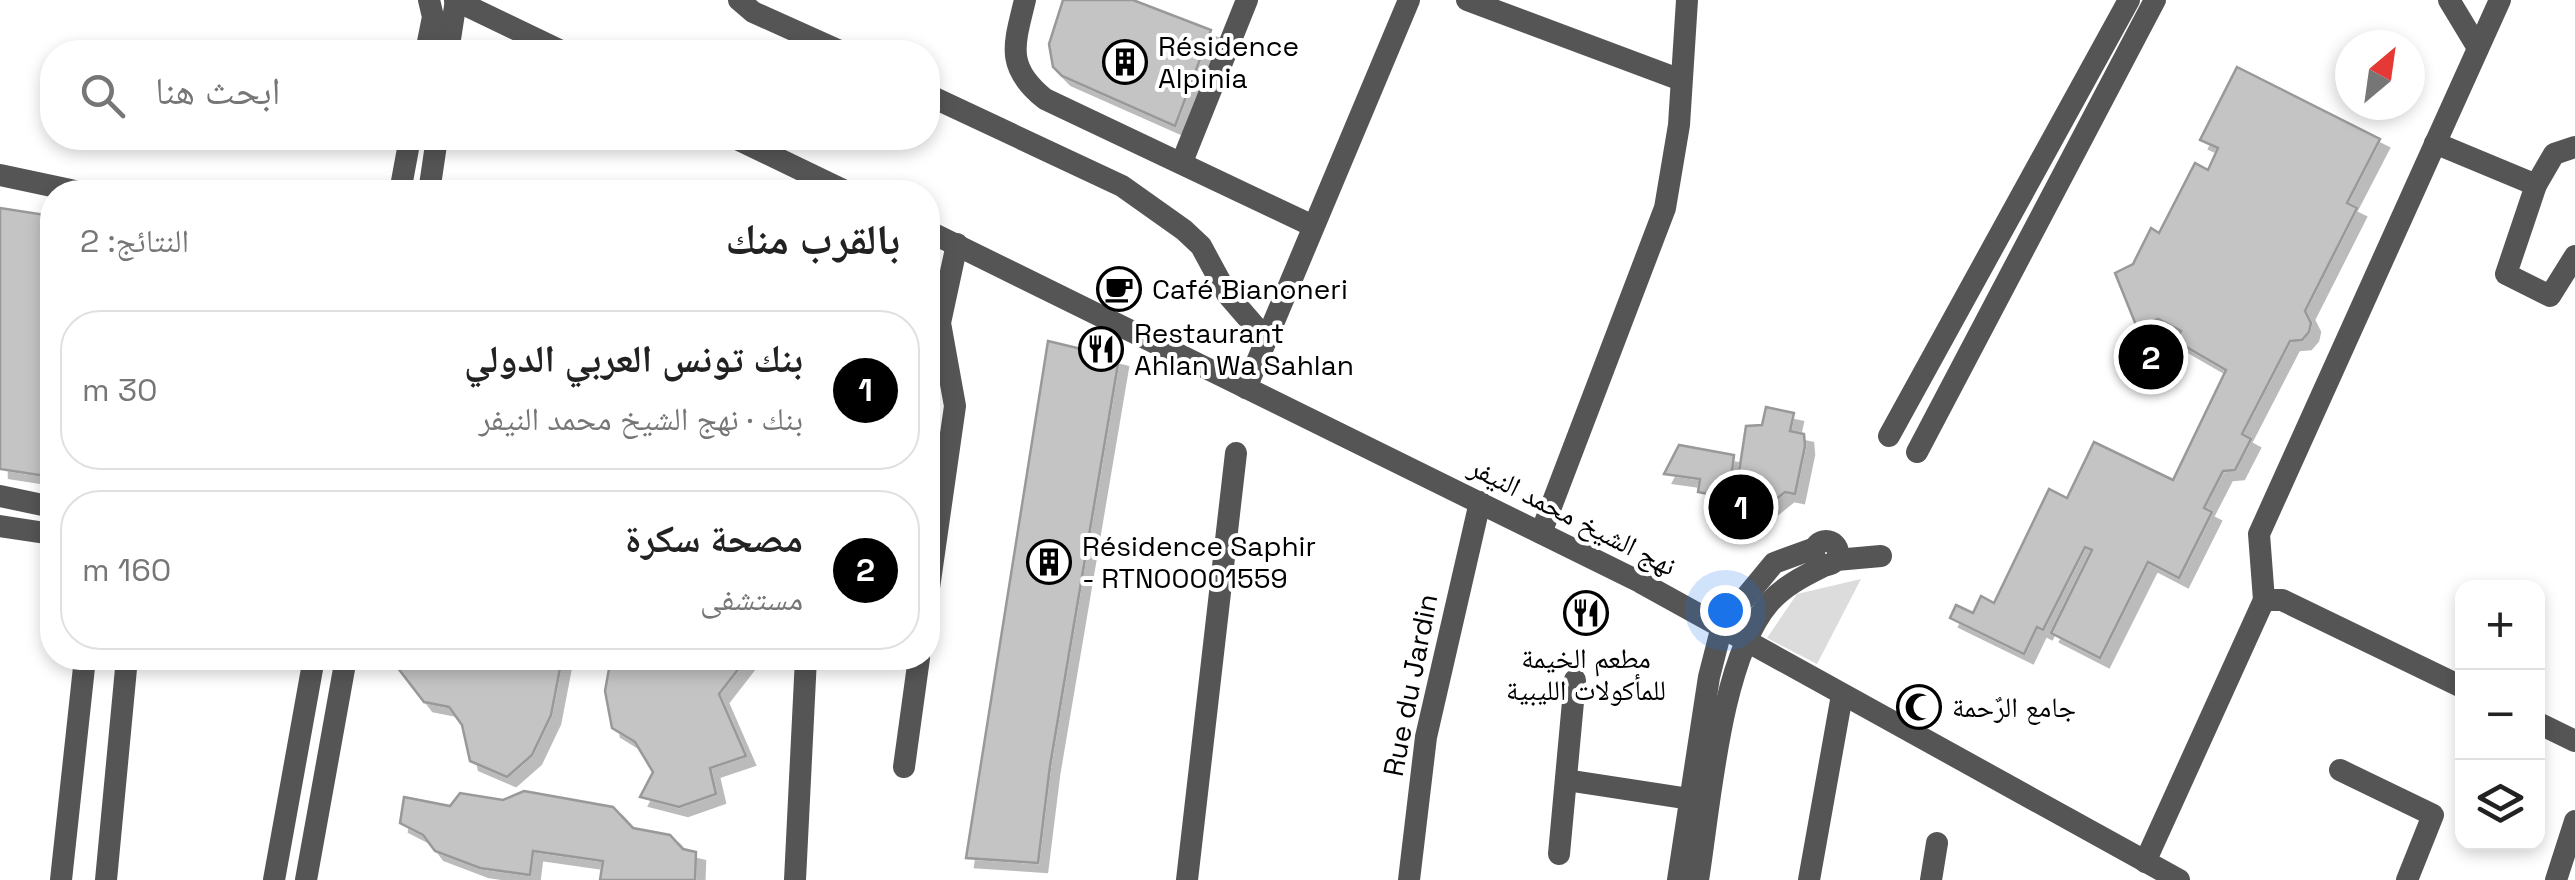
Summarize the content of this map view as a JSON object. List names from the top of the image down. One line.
{"streets":{"street":["نهج الشيخ محمد النيفر","Rue du Jardin"]},"crossings":[["نهج الشيخ محمد النيفر","Rue du Jardin"]],"places":{"building":["Résidence Alpinia","Résidence Saphir - RTN00001559"],"cafe":["Café Bianoneri"],"restaurant":["Restaurant Ahlan Wa Sahlan","مطعم الخيمة للمأكولات الليبية"],"mosque":["جامع الرٌحمة"]},"north":"top right","page":{"search":"ابحث هنا","heading":["بالقرب منك","النتائج: 2"],"list":[{"mark":"1","name":"بنك تونس العربي الدولي","note":"بنك · نهج الشيخ محمد النيفر","value":"30 m"},{"mark":"2","name":"مصحة سكرة","note":"مستشفى","value":"160 m"}],"pins":["2","1"],"map_buttons":["+","−"]}}
